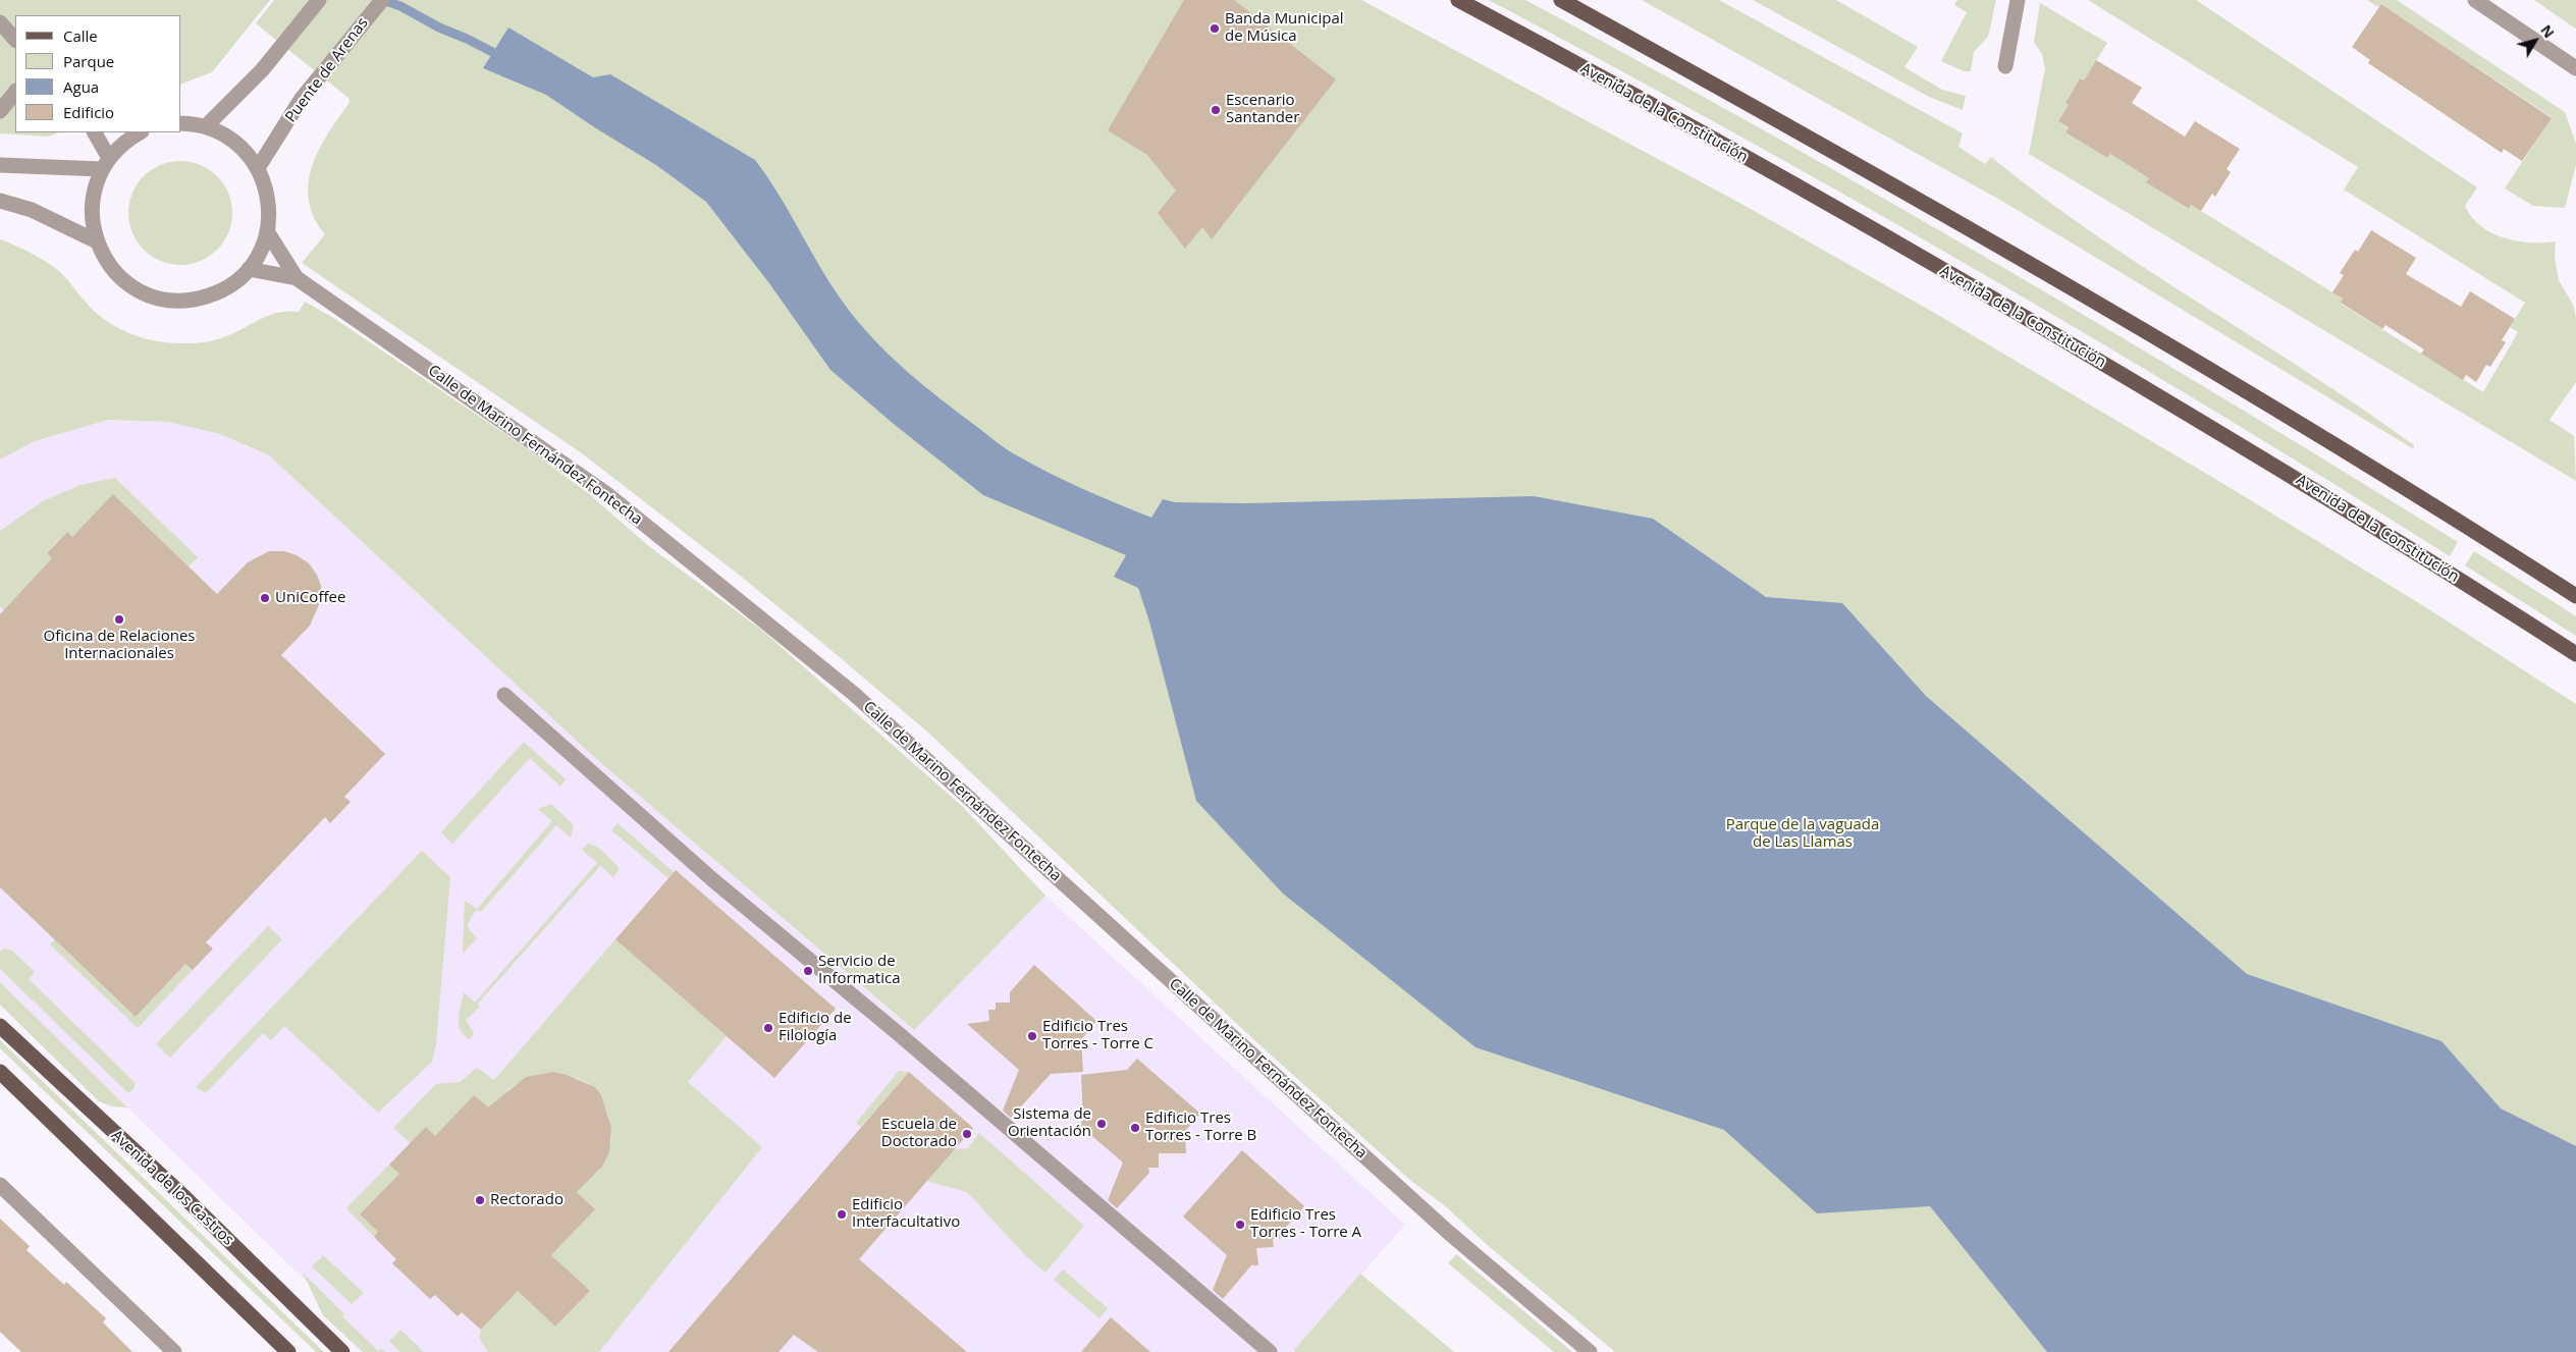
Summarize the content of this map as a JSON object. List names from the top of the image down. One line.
{"streets":{"main road":["Avenida de la Constitución","Avenida de los Castros"],"street":["Puente de Arenas","Calle de Marino Fernández Fontecha"]},"parks":["Parque de la vaguada de Las Llamas"],"places":["Banda Municipal de Música","Escenario Santander","UniCoffee","Oficina de Relaciones Internacionales","Servicio de Informatica","Edificio de Filología","Edificio Tres Torres - Torre C","Sistema de Orientación","Edificio Tres Torres - Torre B","Escuela de Doctorado","Rectorado","Edificio Interfacultativo","Edificio Tres Torres - Torre A"],"legend":["Calle","Parque","Agua","Edificio"],"north":"top right"}
